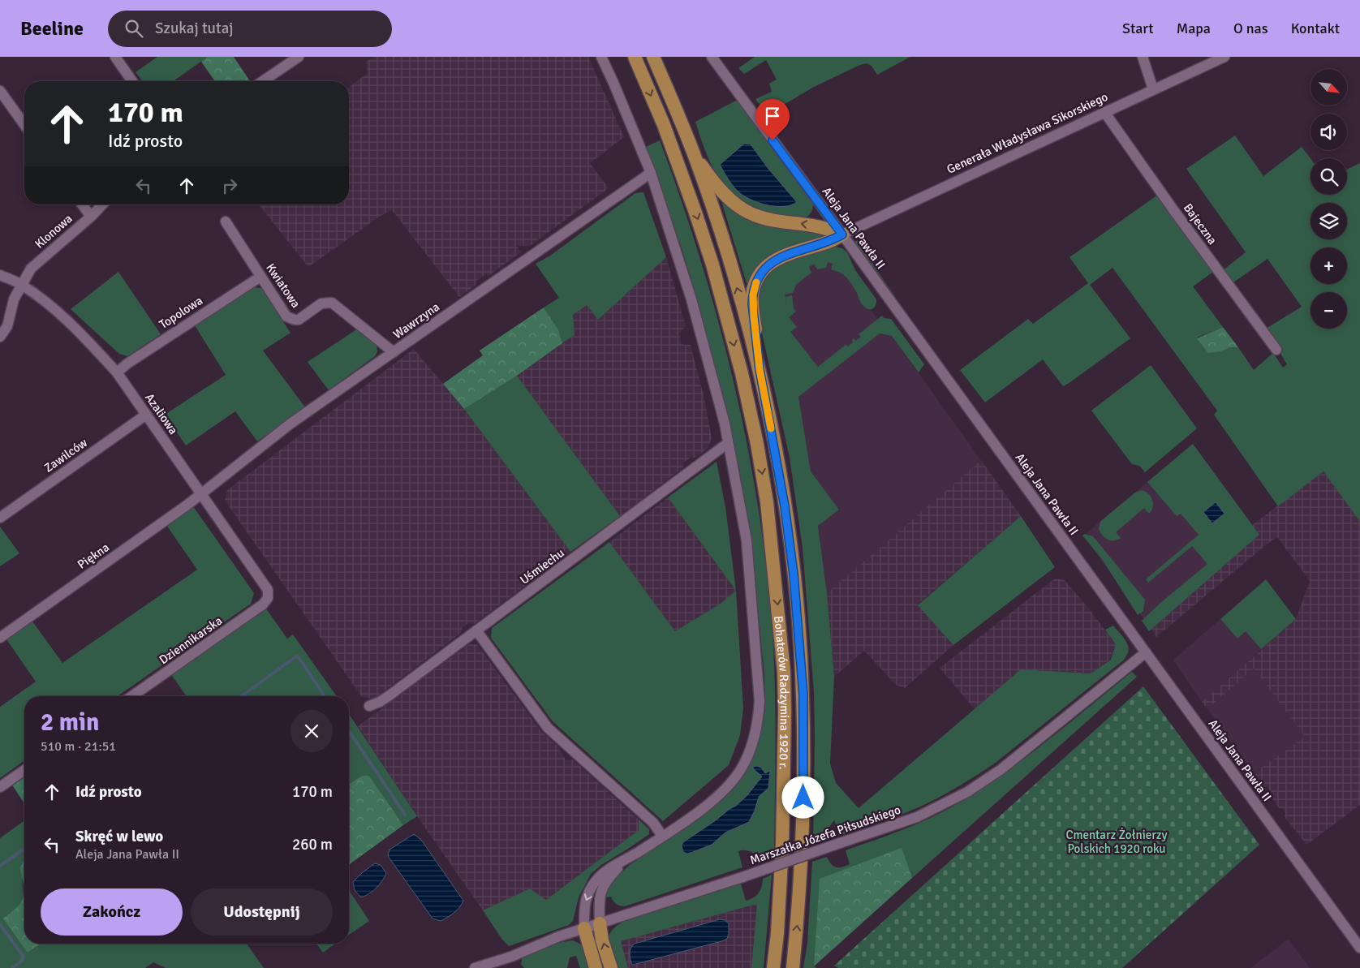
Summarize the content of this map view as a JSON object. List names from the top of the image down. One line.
{"streets":{"main road":["Bohaterów Radzymina 1920 r."],"street":["Generała Władysława Sikorskiego","Bajeczna","Aleja Jana Pawła II","Klonowa","Kwiatowa","Topolowa","Wawrzyna","Azaliowa","Zawilców","Piękna","Uśmiechu","Dziennikarska","Marszałka Józefa Piłsudskiego"]},"crossings":[["Generała Władysława Sikorskiego","Bajeczna"],["Generała Władysława Sikorskiego","Aleja Jana Pawła II"],["Aleja Jana Pawła II","Marszałka Józefa Piłsudskiego"],["Klonowa","Azaliowa"],["Kwiatowa","Topolowa"],["Kwiatowa","Wawrzyna"],["Topolowa","Azaliowa"],["Wawrzyna","Azaliowa"],["Wawrzyna","Piękna"],["Azaliowa","Zawilców"],["Azaliowa","Piękna"],["Azaliowa","Dziennikarska"]],"parks":["Cmentarz Żołnierzy Polskich 1920 roku"],"north":"bottom right","page":{"header":"Beeline","search":"Szukaj tutaj","nav":["Start","Mapa","O nas","Kontakt"],"map_buttons":["+","−"],"turn":["170 m","Idź prosto"],"heading":["2 min","510 m · 21:51"],"list":[{"name":"Idź prosto","value":"170 m"},{"name":"Skręć w lewo","note":"Aleja Jana Pawła II","value":"260 m"}],"buttons":["Zakończ","Udostępnij"]}}
